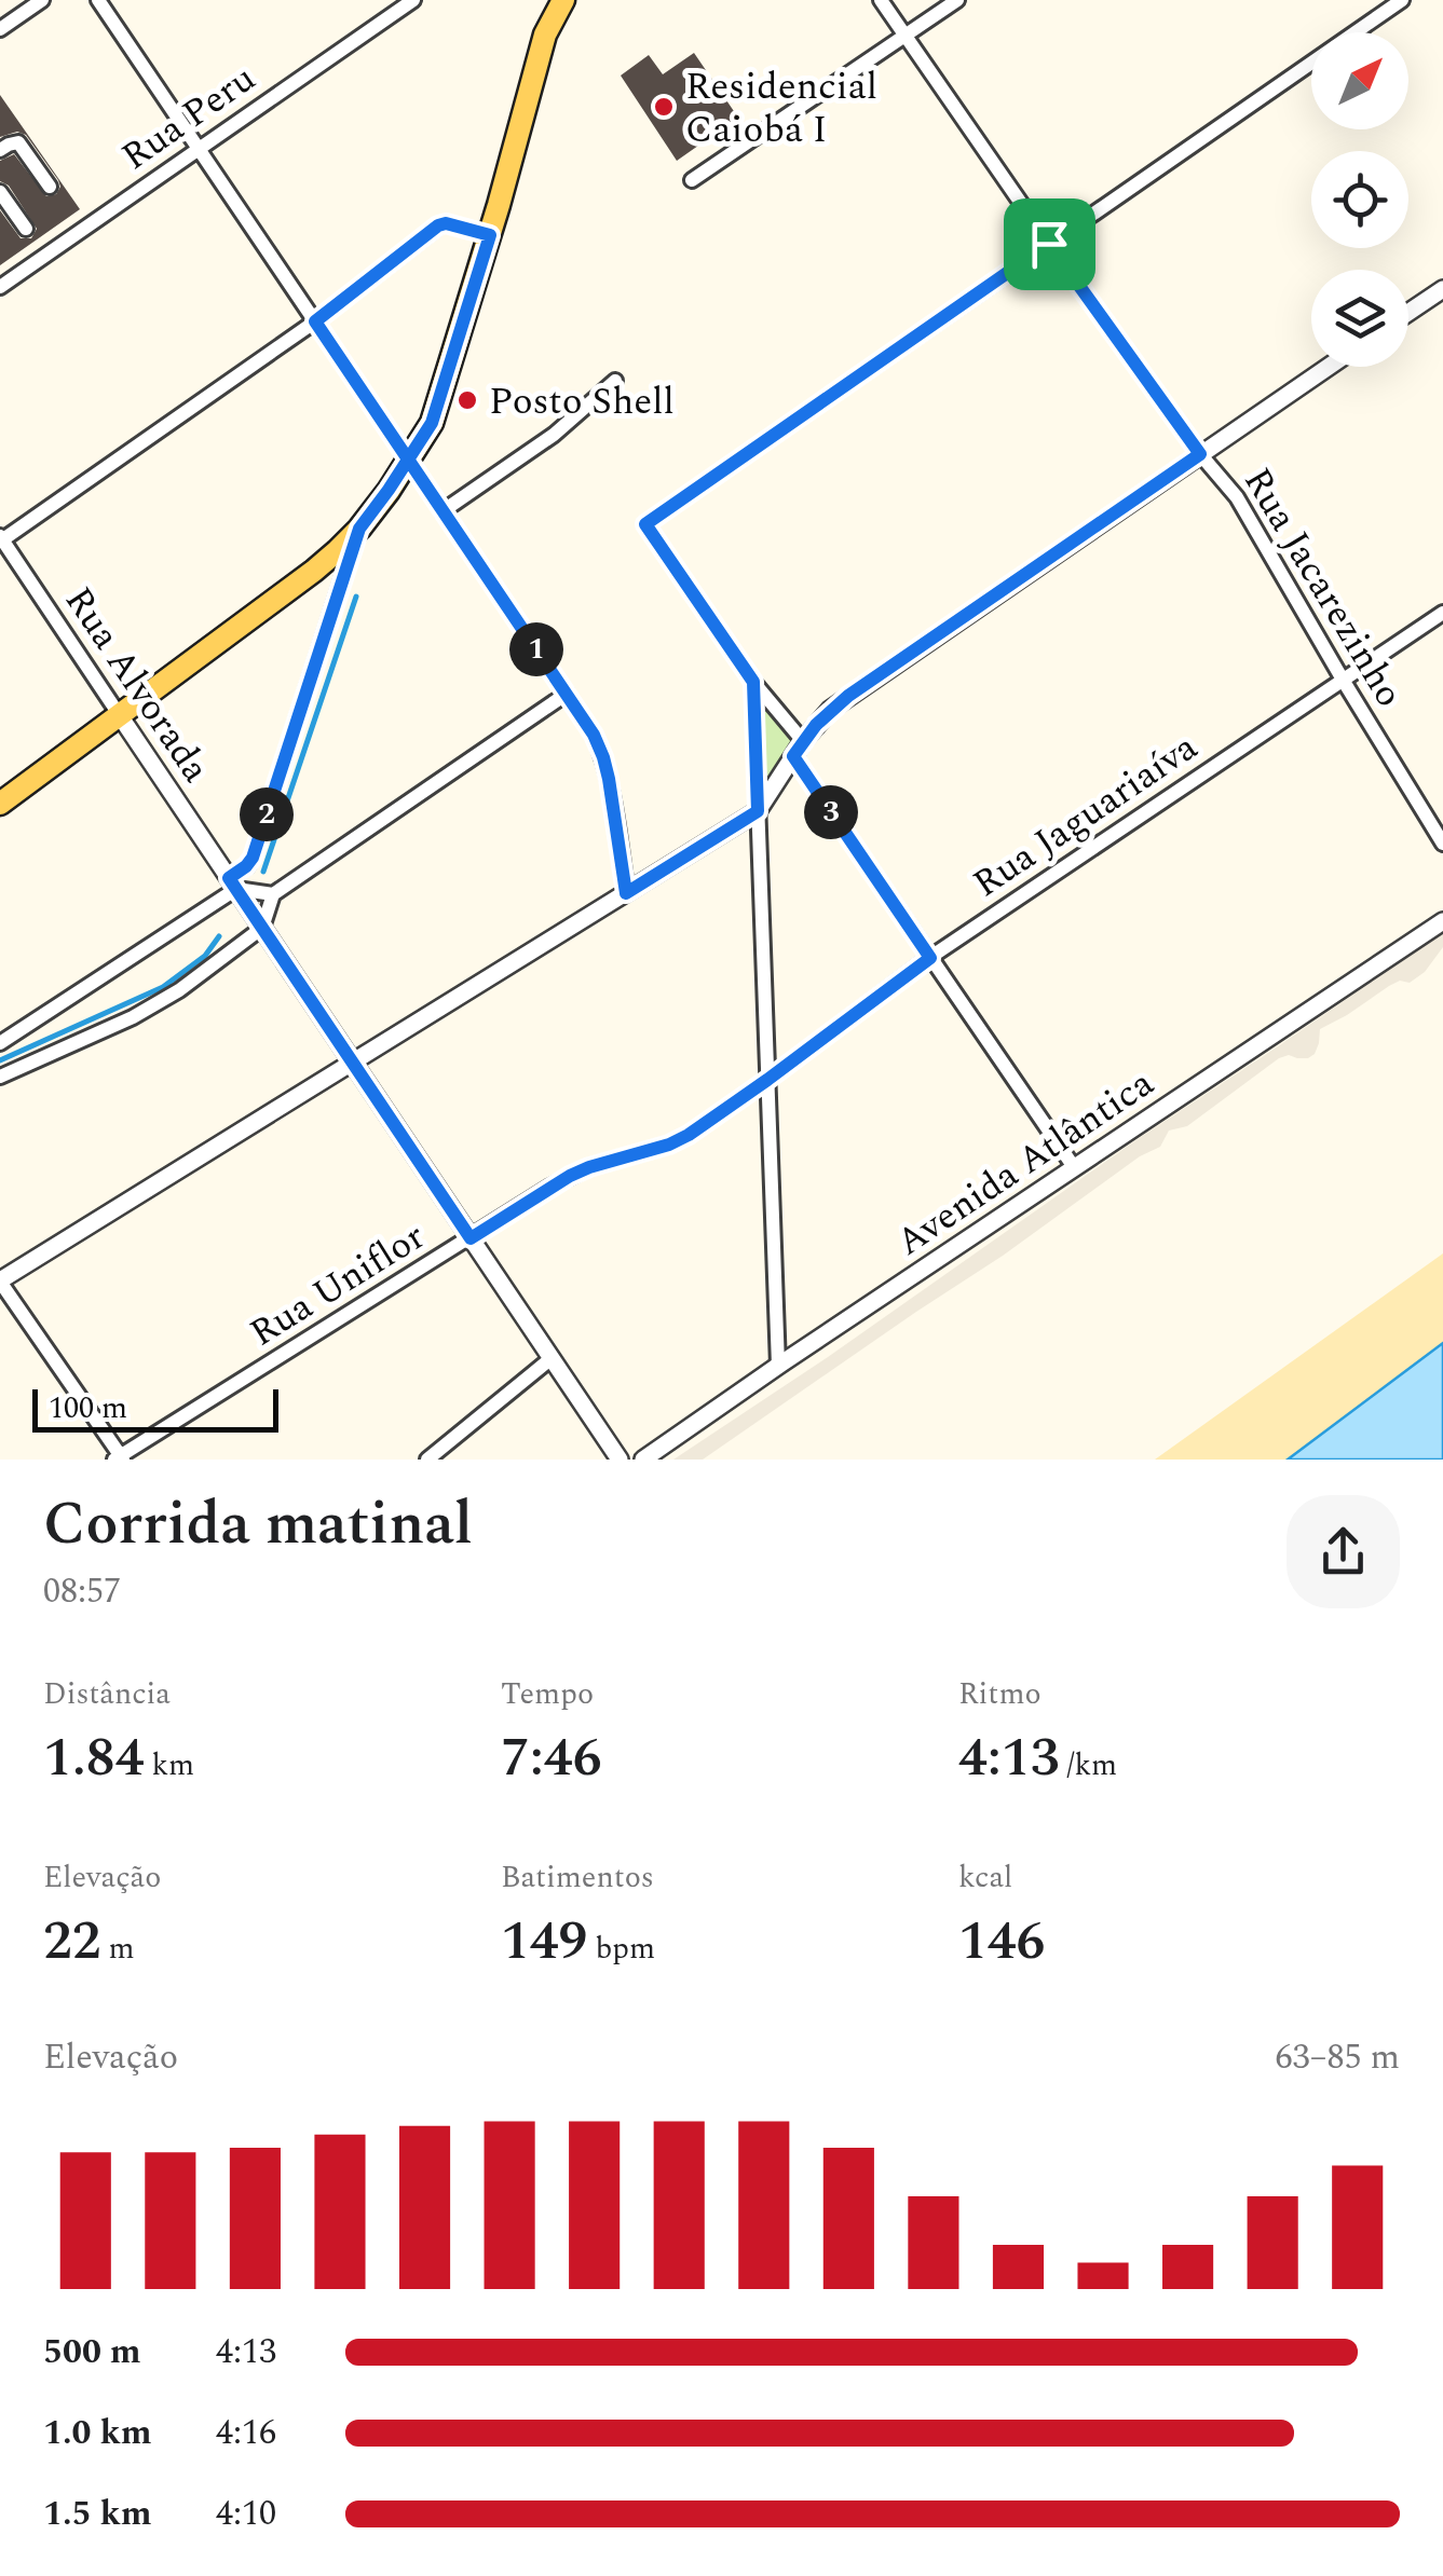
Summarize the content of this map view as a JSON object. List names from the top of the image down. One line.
{"streets":{"street":["Rua Peru","Rua Jacarezinho","Rua Alvorada","Rua Jaguariaíva","Avenida Atlântica","Rua Uniflor"]},"crossings":[["Rua Jacarezinho","Rua Jaguariaíva"],["Rua Alvorada","Rua Uniflor"],["Rua Jaguariaíva","Rua Uniflor"]],"places":["Residencial Caiobá I","Posto Shell"],"scale_bar":"100 m","north":"top right","page":{"pins":["1","3","2"],"scale":"100 m","heading":["Corrida matinal","08:57"],"stats":[["Distância","1.84 km"],["Tempo","7:46"],["Ritmo","4:13 /km"],["Elevação","22 m"],["Batimentos","149 bpm"],["kcal","146"]],"chart":["Elevação","63–85 m"],"list":[{"name":"500 m","note":"4:13"},{"name":"1.0 km","note":"4:16"},{"name":"1.5 km","note":"4:10"}]}}
